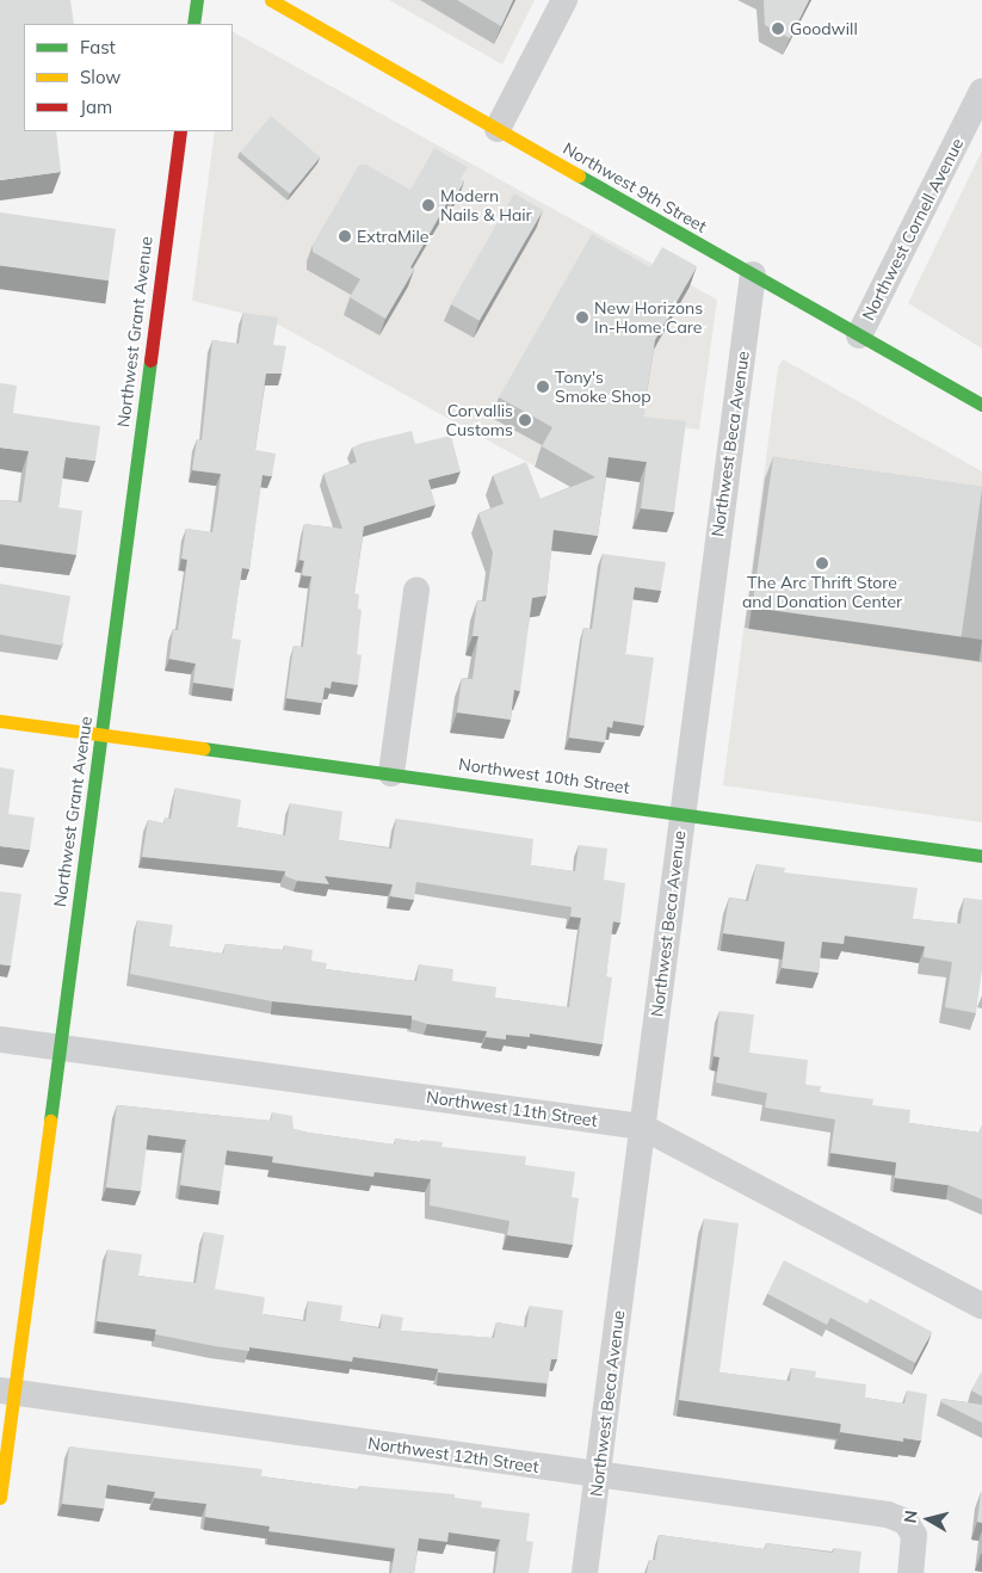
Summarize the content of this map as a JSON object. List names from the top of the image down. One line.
{"streets":{"main road":["Northwest 9th Street","Northwest Grant Avenue","Northwest 10th Street"],"street":["Northwest Cornell Avenue","Northwest Beca Avenue","Northwest 11th Street","Northwest 12th Street"]},"crossings":[["Northwest 9th Street","Northwest Cornell Avenue"],["Northwest 9th Street","Northwest Beca Avenue"],["Northwest Grant Avenue","Northwest 10th Street"],["Northwest Grant Avenue","Northwest 11th Street"],["Northwest Grant Avenue","Northwest 12th Street"],["Northwest Beca Avenue","Northwest 10th Street"],["Northwest Beca Avenue","Northwest 11th Street"],["Northwest Beca Avenue","Northwest 12th Street"]],"places":["Goodwill","Modern Nails & Hair","ExtraMile","New Horizons In-Home Care","Tony's Smoke Shop","Corvallis Customs","The Arc Thrift Store and Donation Center"],"legend":["Fast","Slow","Jam"],"north":"left"}
